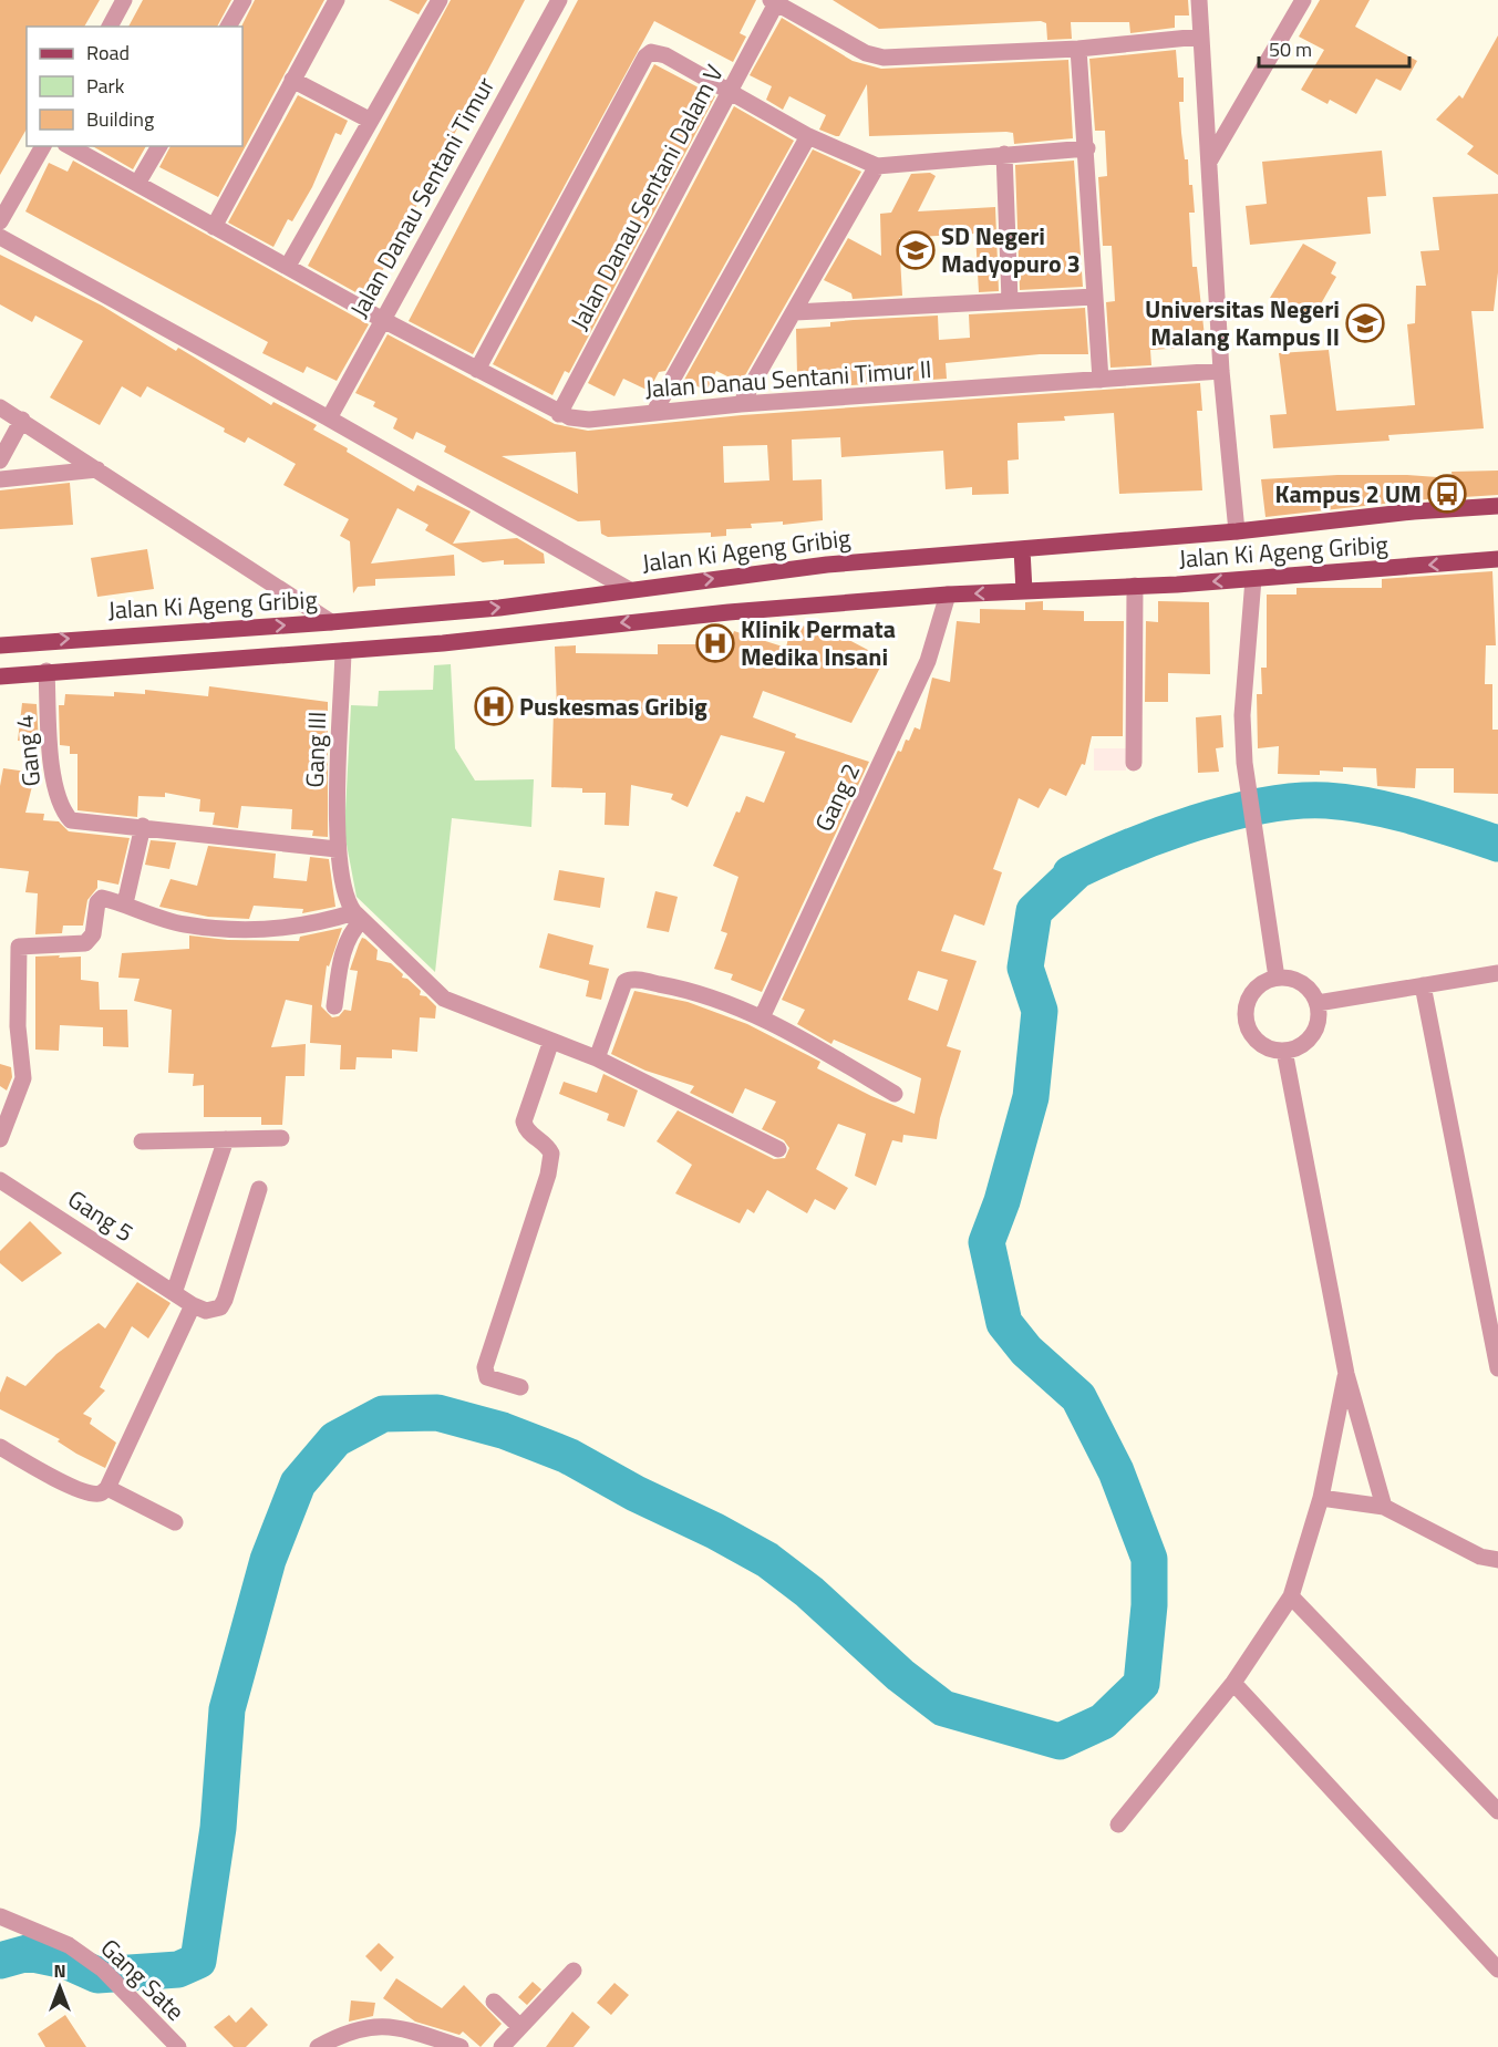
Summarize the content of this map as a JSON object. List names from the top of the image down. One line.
{"streets":{"main road":["Jalan Ki Ageng Gribig"],"street":["Jalan Danau Sentani Timur","Jalan Danau Sentani Dalam V","Jalan Danau Sentani Timur II","Gang III","Gang 4","Gang 2","Gang 5","Gang Sate"]},"crossings":[["Jalan Danau Sentani Timur","Jalan Danau Sentani Timur II"],["Jalan Danau Sentani Dalam V","Jalan Danau Sentani Timur II"],["Jalan Ki Ageng Gribig","Gang III"],["Jalan Ki Ageng Gribig","Gang 4"],["Jalan Ki Ageng Gribig","Gang 2"]],"places":{"school or university":["SD Negeri Madyopuro 3","Universitas Negeri Malang Kampus II"],"bus stop":["Kampus 2 UM"],"hospital":["Klinik Permata Medika Insani","Puskesmas Gribig"]},"legend":["Road","Park","Building"],"scale_bar":"50 m","north":"top"}
